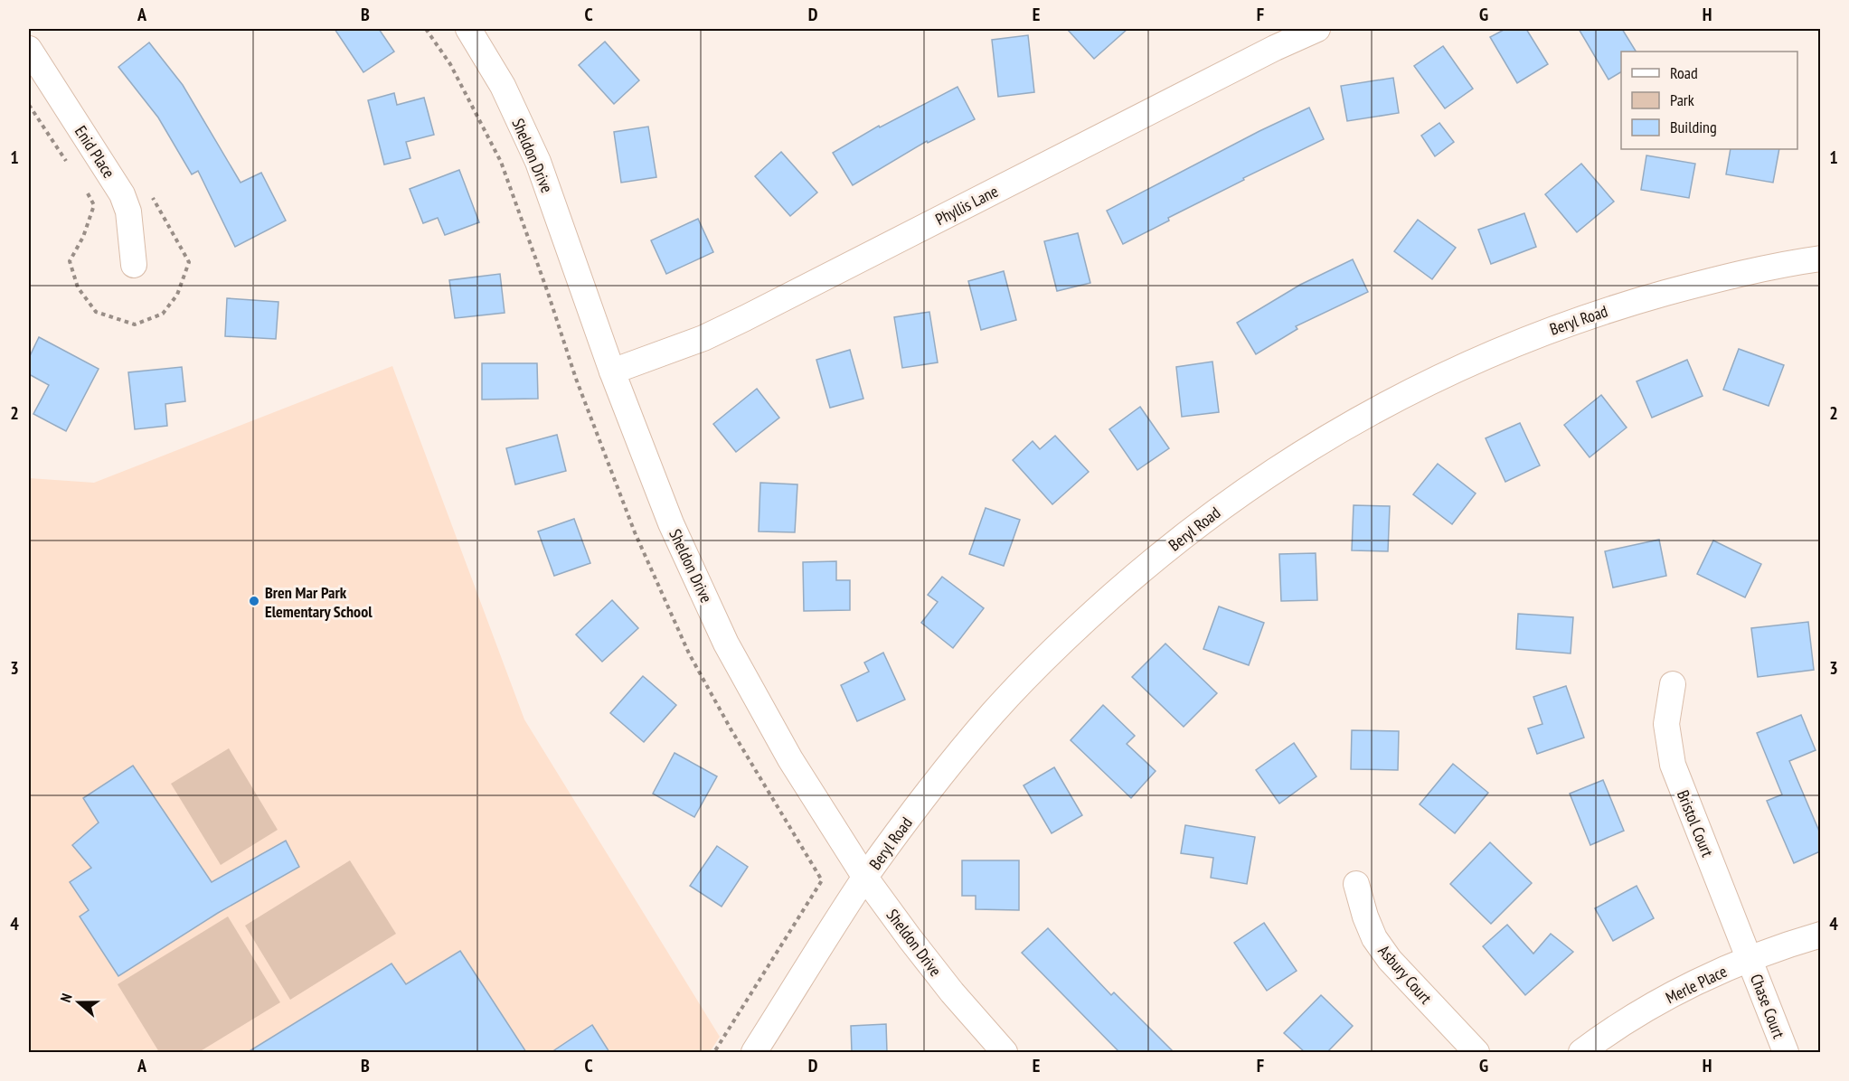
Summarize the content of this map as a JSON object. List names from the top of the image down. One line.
{"streets":{"street":["Enid Place","Sheldon Drive","Phyllis Lane","Beryl Road","Bristol Court","Asbury Court","Merle Place","Chase Court"]},"crossings":[["Sheldon Drive","Phyllis Lane"],["Sheldon Drive","Beryl Road"],["Bristol Court","Merle Place"],["Bristol Court","Chase Court"],["Merle Place","Chase Court"]],"places":["Bren Mar Park Elementary School"],"legend":["Road","Park","Building"],"north":"left","grid":{"columns":["A","B","C","D","E","F","G","H"],"rows":["1","2","3","4"]}}
